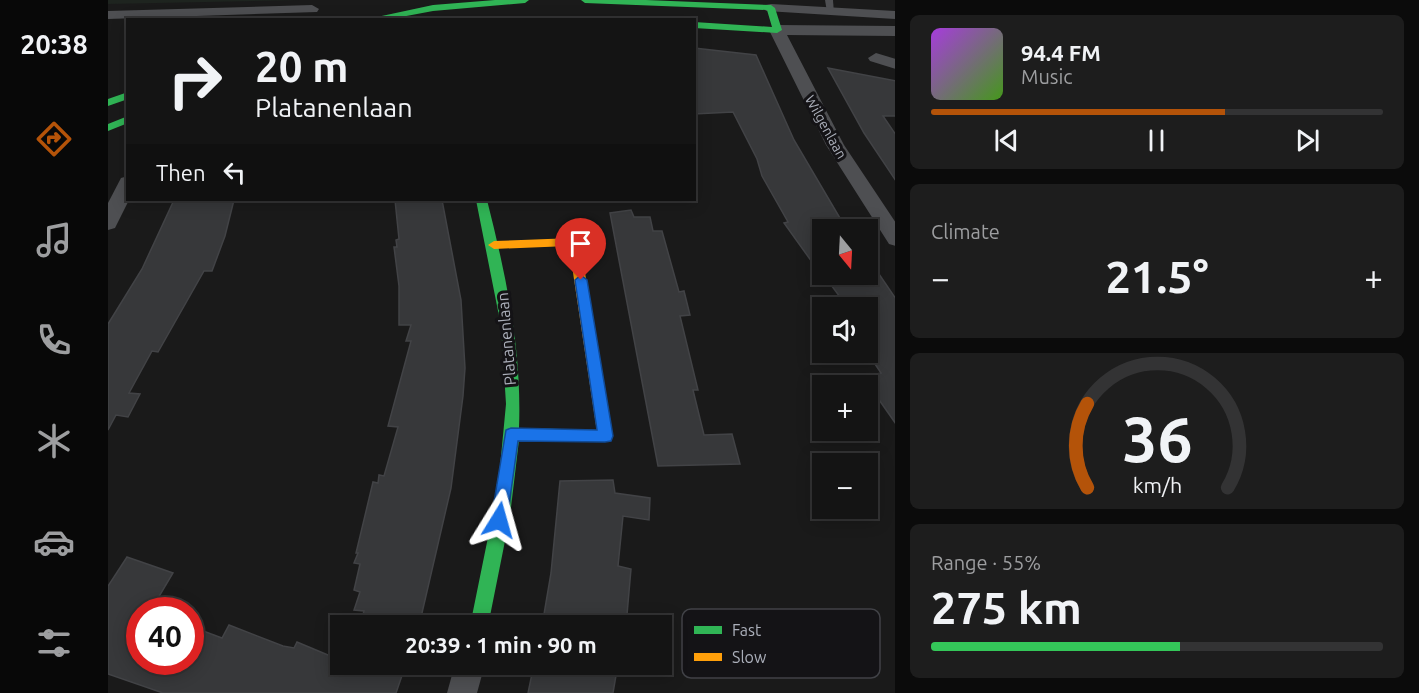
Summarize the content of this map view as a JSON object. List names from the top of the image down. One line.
{"streets":{"street":["Wilgenlaan","Platanenlaan"]},"legend":["Fast","Slow"],"north":"bottom","page":{"tabs":"20:38","turn":["20 m","Platanenlaan"],"song":["94.4 FM","Music"],"then":"Then","tile":["Climate",["Range · 55%","275 km"]],"map_buttons":["+","−"],"heat":["−","21.5°","+"],"limit":"40","trip":"20:39 · 1 min · 90 m","gauge":["36","km/h"]}}
